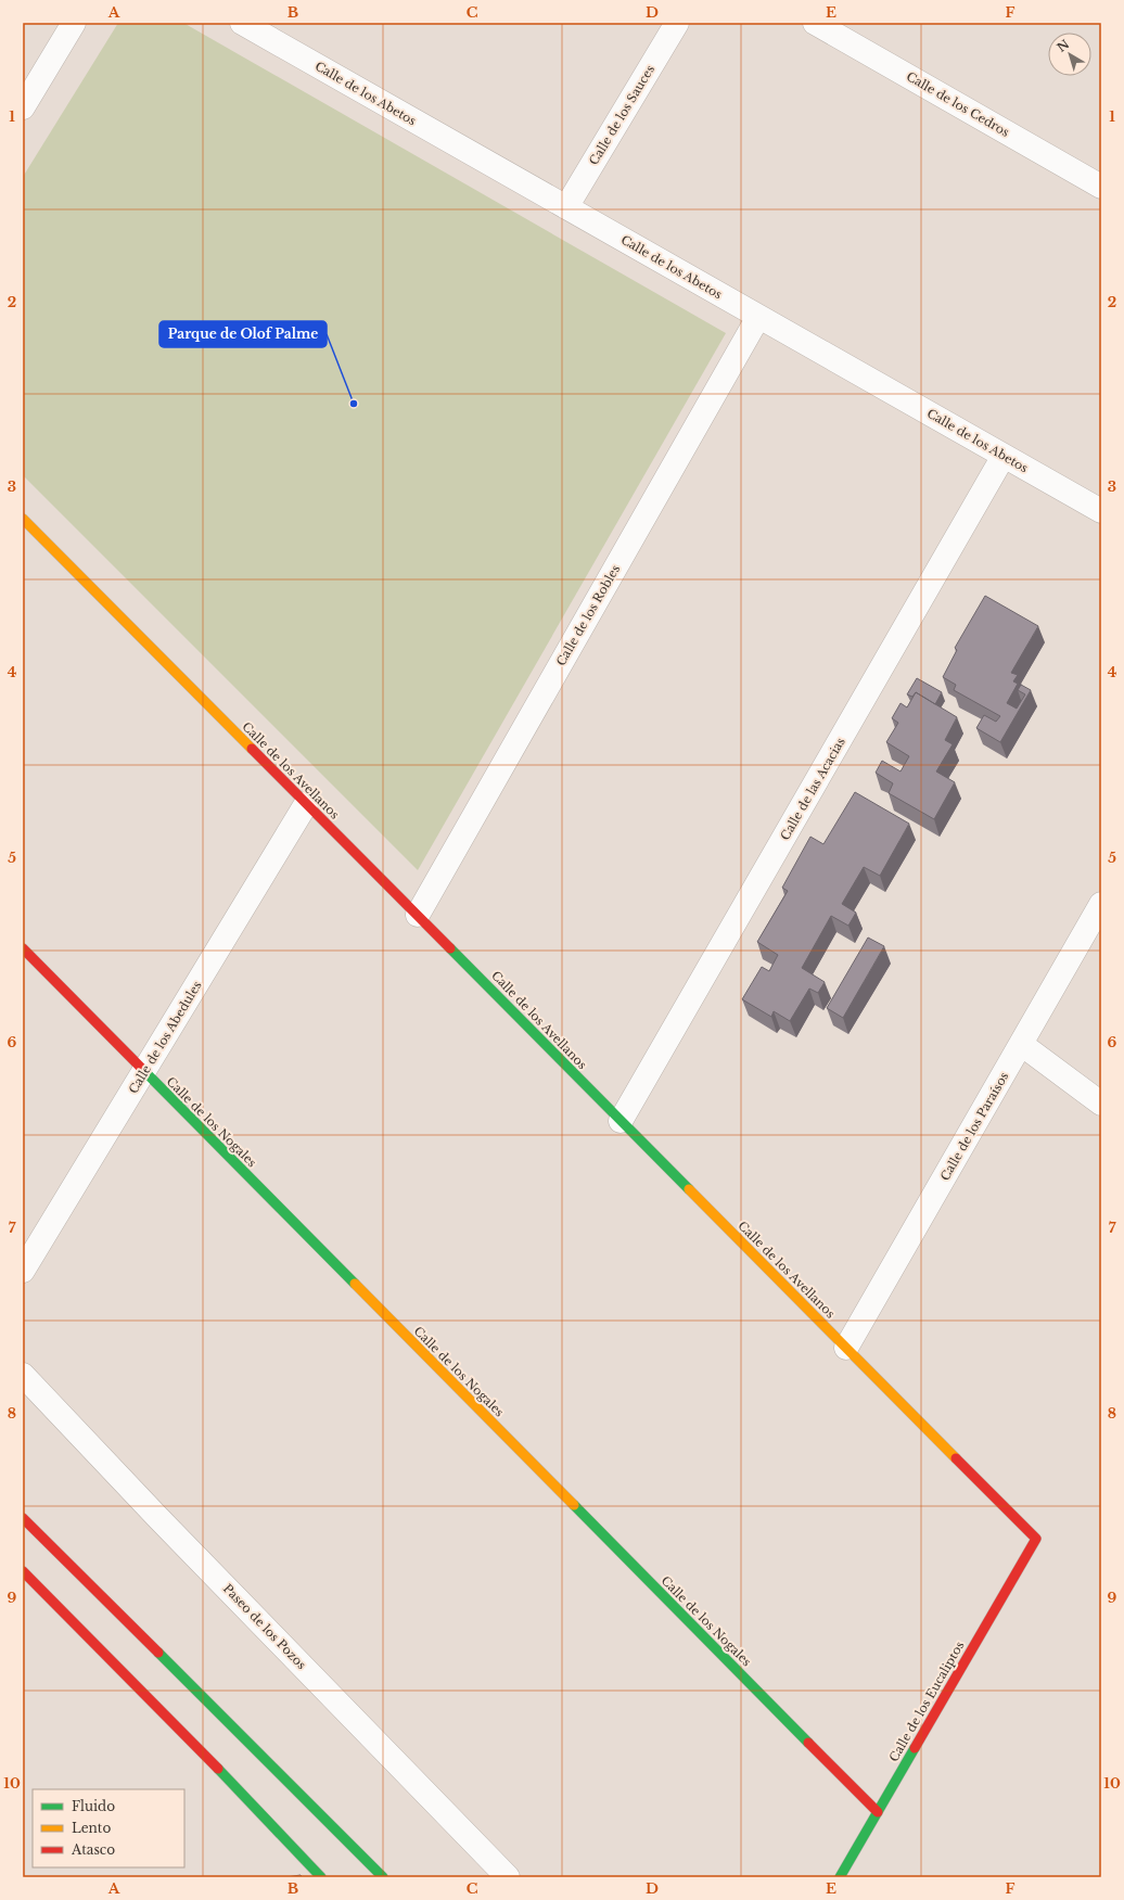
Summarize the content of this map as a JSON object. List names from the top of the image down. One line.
{"streets":{"street":["Calle de los Abetos","Calle de los Cedros","Calle de los Sauces","Calle de los Robles","Calle de los Avellanos","Calle de las Acacias","Calle de los Abedules","Calle de los Nogales","Calle de los Paraísos","Paseo de los Pozos","Calle de los Eucaliptos"]},"crossings":[["Calle de los Abetos","Calle de los Sauces"],["Calle de los Abetos","Calle de los Robles"],["Calle de los Abetos","Calle de las Acacias"],["Calle de los Robles","Calle de los Avellanos"],["Calle de los Avellanos","Calle de las Acacias"],["Calle de los Avellanos","Calle de los Abedules"],["Calle de los Avellanos","Calle de los Paraísos"],["Calle de los Avellanos","Calle de los Eucaliptos"],["Calle de los Abedules","Calle de los Nogales"],["Calle de los Nogales","Calle de los Eucaliptos"]],"places":["Parque de Olof Palme"],"legend":["Fluido","Lento","Atasco"],"north":"top left","grid":{"columns":["A","B","C","D","E","F"],"rows":["1","2","3","4","5","6","7","8","9","10"]}}
